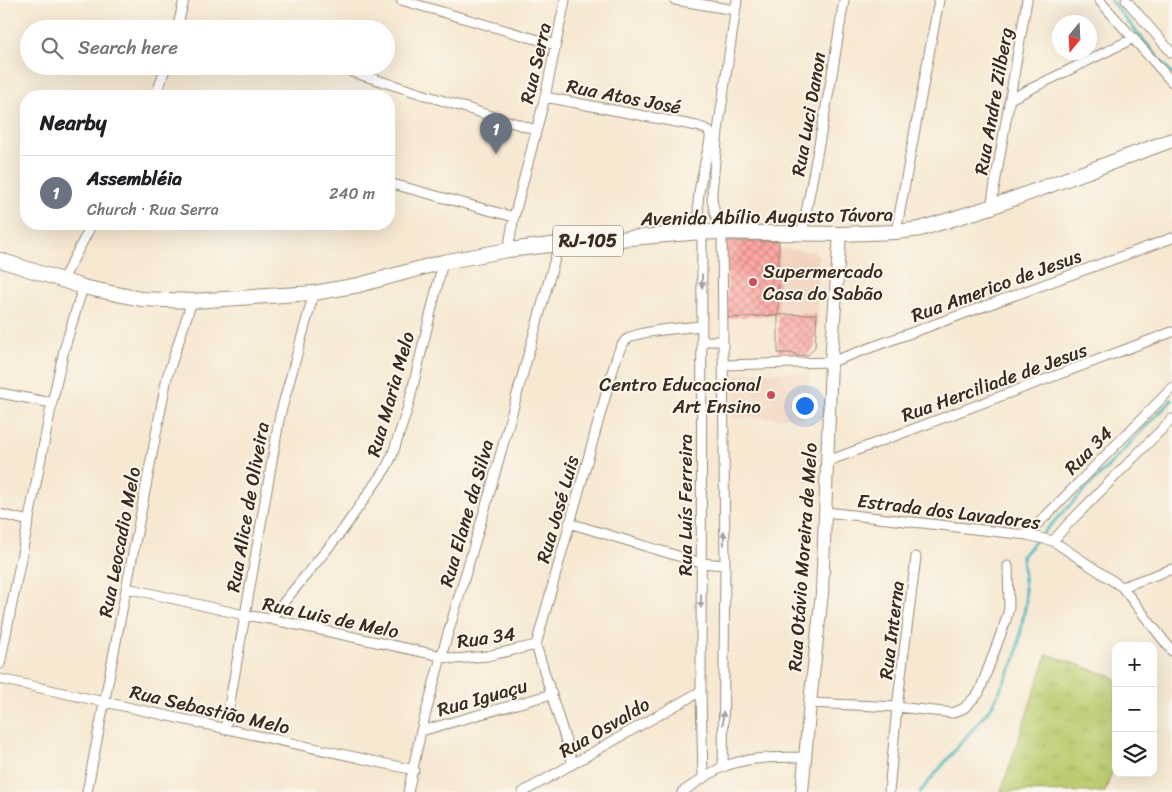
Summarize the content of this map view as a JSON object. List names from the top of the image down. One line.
{"streets":{"main road":["Avenida Abílio Augusto Távora","RJ-105"],"street":["Rua Serra","Rua Atos José","Rua Andre Zilberg","Rua Luci Danon","Rua Americo de Jesus","Rua Herciliade de Jesus","Rua Maria Melo","Rua 34","Rua Luís Ferreira","Rua Alice de Oliveira","Rua José Luis","Estrada dos Lavadores","Rua Elane da Silva","Rua Leocadio Melo","Rua Otávio Moreira de Melo","Rua Luis de Melo","Rua Interna","Rua Iguaçu","Rua Sebastião Melo","Rua Osvaldo"]},"crossings":[["Rua Serra","Rua Atos José"],["Rua Serra","Avenida Abílio Augusto Távora"],["Rua Atos José","Rua Luís Ferreira"],["Rua Andre Zilberg","Avenida Abílio Augusto Távora"],["Rua Luci Danon","Avenida Abílio Augusto Távora"],["Avenida Abílio Augusto Távora","Rua Maria Melo"],["Avenida Abílio Augusto Távora","Rua Luís Ferreira"],["Avenida Abílio Augusto Távora","Rua Alice de Oliveira"],["Avenida Abílio Augusto Távora","Rua Elane da Silva"],["Avenida Abílio Augusto Távora","Rua Leocadio Melo"],["Avenida Abílio Augusto Távora","Rua Otávio Moreira de Melo"],["Rua Americo de Jesus","Rua Luís Ferreira"],["Rua Americo de Jesus","Rua Otávio Moreira de Melo"],["Rua Herciliade de Jesus","Rua Otávio Moreira de Melo"],["Rua Maria Melo","Rua Luis de Melo"],["Rua 34","Rua José Luis"],["Rua 34","Estrada dos Lavadores"],["Rua 34","Rua Elane da Silva"],["Rua 34","Rua Luis de Melo"],["Rua Luís Ferreira","Rua José Luis"],["Rua Luís Ferreira","Rua Osvaldo"],["Rua Alice de Oliveira","Rua Luis de Melo"],["Rua Alice de Oliveira","Rua Sebastião Melo"],["Estrada dos Lavadores","Rua Otávio Moreira de Melo"],["Rua Elane da Silva","Rua Luis de Melo"],["Rua Elane da Silva","Rua Iguaçu"],["Rua Elane da Silva","Rua Sebastião Melo"],["Rua Leocadio Melo","Rua Luis de Melo"],["Rua Leocadio Melo","Rua Sebastião Melo"],["Rua Otávio Moreira de Melo","Rua Interna"]],"places":["Supermercado Casa do Sabão","Centro Educacional Art Ensino"],"north":"bottom","page":{"search":"Search here","heading":"Nearby","pins":"1","list":[{"mark":"1","name":"Assembléia","note":"Church · Rua Serra","value":"240 m"}],"map_buttons":["+","−"]}}
